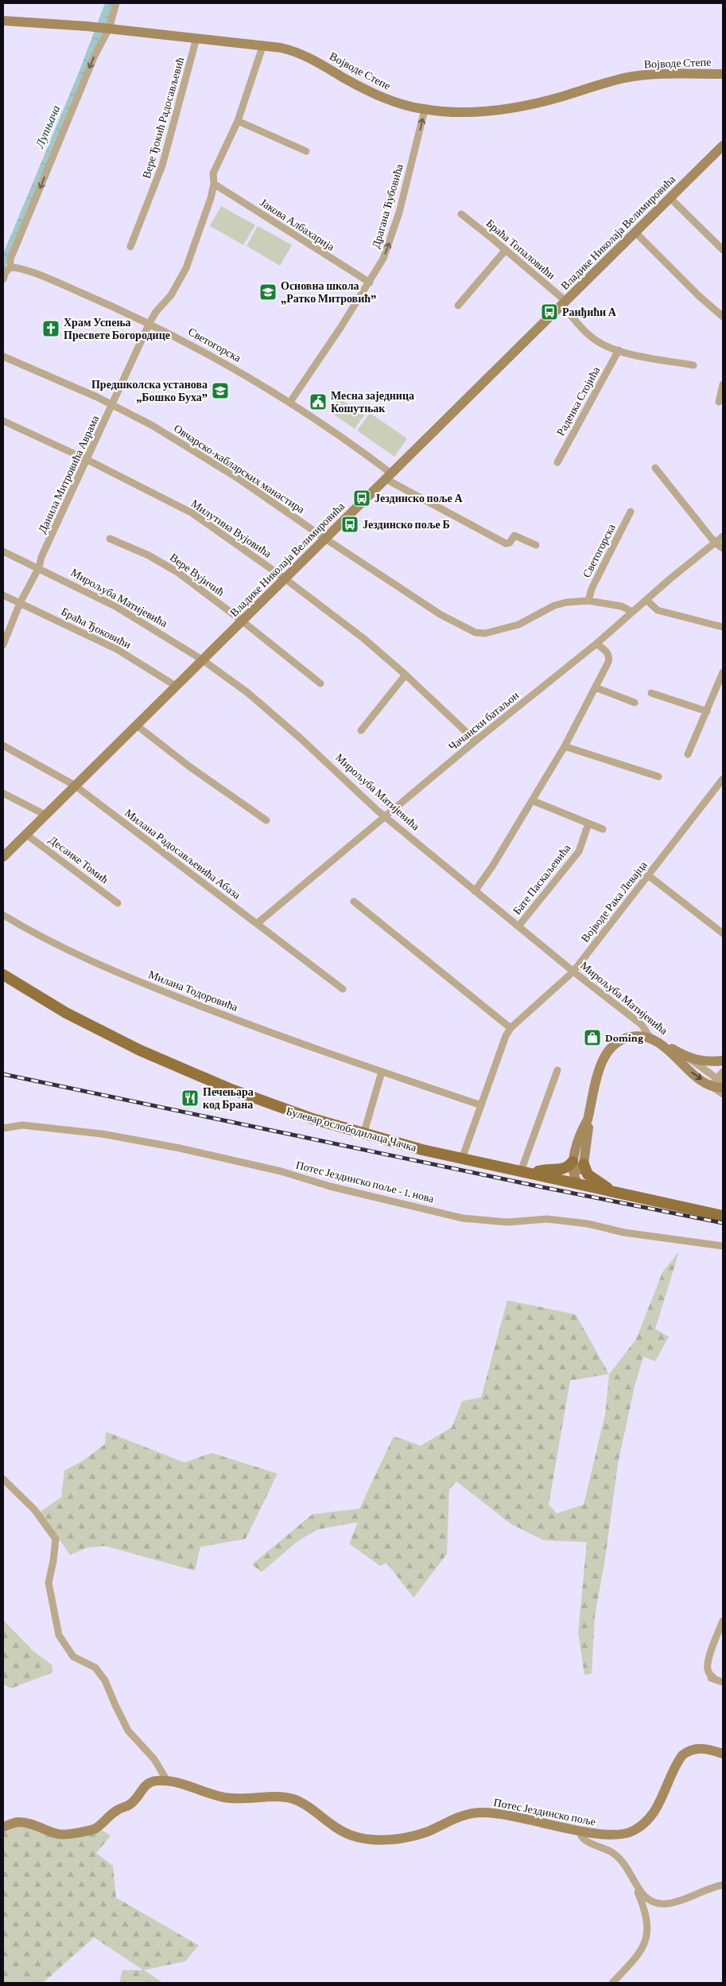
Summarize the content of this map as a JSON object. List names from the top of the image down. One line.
{"streets":{"main road":["Војводе Степе","Владике Николаја Велимировића","Мирољуба Матијевића","Булевар ослободилаца Чачка","Потес Јездинско поље"],"street":["Вере Ђокић Радосављевић","Драгана Ћубовића","Јакова Албахарија","Браћа Топаловићи","Светогорска","Раденка Стојића","Овчарско-кабларских манастира","Данила Митровића Аврама","Милутина Вујовића","Вере Вујичић","Браћа Ђоковићи","Чачански батаљон","Милана Радосављевића Абаза","Десанке Томић","Бате Паскаљевића","Војводе Рака Левајца","Милана Тодоровића","Потес Јездинско поље - 1. нова"]},"crossings":[["Војводе Степе","Вере Ђокић Радосављевић"],["Војводе Степе","Драгана Ћубовића"],["Војводе Степе","Данила Митровића Аврама"],["Драгана Ћубовића","Јакова Албахарија"],["Драгана Ћубовића","Светогорска"],["Јакова Албахарија","Данила Митровића Аврама"],["Владике Николаја Велимировића","Браћа Топаловићи"],["Владике Николаја Велимировића","Светогорска"],["Владике Николаја Велимировића","Овчарско-кабларских манастира"],["Владике Николаја Велимировића","Милутина Вујовића"],["Владике Николаја Велимировића","Вере Вујичић"],["Владике Николаја Велимировића","Мирољуба Матијевића"],["Владике Николаја Велимировића","Браћа Ђоковићи"],["Владике Николаја Велимировића","Милана Радосављевића Абаза"],["Владике Николаја Велимировића","Десанке Томић"],["Браћа Топаловићи","Раденка Стојића"],["Светогорска","Овчарско-кабларских манастира"],["Светогорска","Данила Митровића Аврама"],["Овчарско-кабларских манастира","Данила Митровића Аврама"],["Данила Митровића Аврама","Милутина Вујовића"],["Данила Митровића Аврама","Мирољуба Матијевића"],["Данила Митровића Аврама","Браћа Ђоковићи"],["Милутина Вујовића","Чачански батаљон"],["Мирољуба Матијевића","Чачански батаљон"],["Мирољуба Матијевића","Бате Паскаљевића"],["Мирољуба Матијевића","Војводе Рака Левајца"],["Чачански батаљон","Милана Радосављевића Абаза"],["Војводе Рака Левајца","Милана Тодоровића"],["Војводе Рака Левајца","Булевар ослободилаца Чачка"]],"one_way":["Драгана Ћубовића"],"water":["Лупњача"],"places":{"school or university":["Основна школа „Ратко Митровић”","Предшколска установа „Бошко Буха”"],"bus stop":["Ранђићи А","Јездинско поље А","Јездинско поље Б"],"church":["Храм Успења Пресвете Богородице"],"public building":["Месна заједница Кошутњак"],"shop":["Doming"],"restaurant":["Печењара код Брана"]}}
